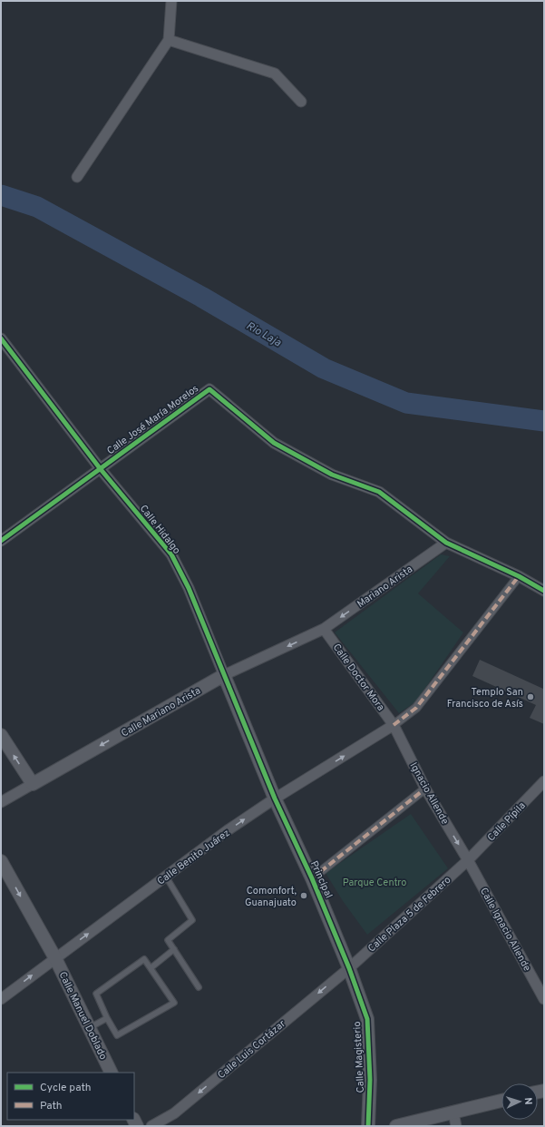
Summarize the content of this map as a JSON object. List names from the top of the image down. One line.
{"streets":{"street":["Calle José María Morelos","Calle Hidalgo","Mariano Arista","Calle Doctor Mora","Calle Mariano Arista","Ignacio Allende","Calle Pípila","Calle Benito Juárez","Principal","Calle Plaza 5 de Febrero","Calle Ignacio Allende","Calle Manuel Doblado","Calle Luis Cortázar","Calle Magisterio"]},"crossings":[["Calle José María Morelos","Calle Hidalgo"],["Calle José María Morelos","Mariano Arista"],["Calle Hidalgo","Calle Mariano Arista"],["Calle Hidalgo","Calle Benito Juárez"],["Calle Hidalgo","Principal"],["Mariano Arista","Calle Doctor Mora"],["Mariano Arista","Calle Mariano Arista"],["Calle Doctor Mora","Calle Mariano Arista"],["Calle Doctor Mora","Ignacio Allende"],["Calle Doctor Mora","Calle Benito Juárez"],["Ignacio Allende","Calle Pípila"],["Ignacio Allende","Calle Benito Juárez"],["Ignacio Allende","Calle Plaza 5 de Febrero"],["Ignacio Allende","Calle Ignacio Allende"],["Calle Pípila","Calle Plaza 5 de Febrero"],["Calle Pípila","Calle Ignacio Allende"],["Calle Benito Juárez","Principal"],["Calle Benito Juárez","Calle Manuel Doblado"],["Principal","Calle Plaza 5 de Febrero"],["Principal","Calle Luis Cortázar"],["Principal","Calle Magisterio"],["Calle Plaza 5 de Febrero","Calle Ignacio Allende"],["Calle Plaza 5 de Febrero","Calle Luis Cortázar"],["Calle Plaza 5 de Febrero","Calle Magisterio"],["Calle Luis Cortázar","Calle Magisterio"]],"one_way":["Mariano Arista","Calle Mariano Arista","Ignacio Allende","Calle Manuel Doblado","Calle Luis Cortázar"],"water":["Rio Laja"],"parks":["Parque Centro"],"places":["Templo San Francisco de Asís","Comonfort, Guanajuato"],"legend":["Cycle path","Path"],"north":"right"}
